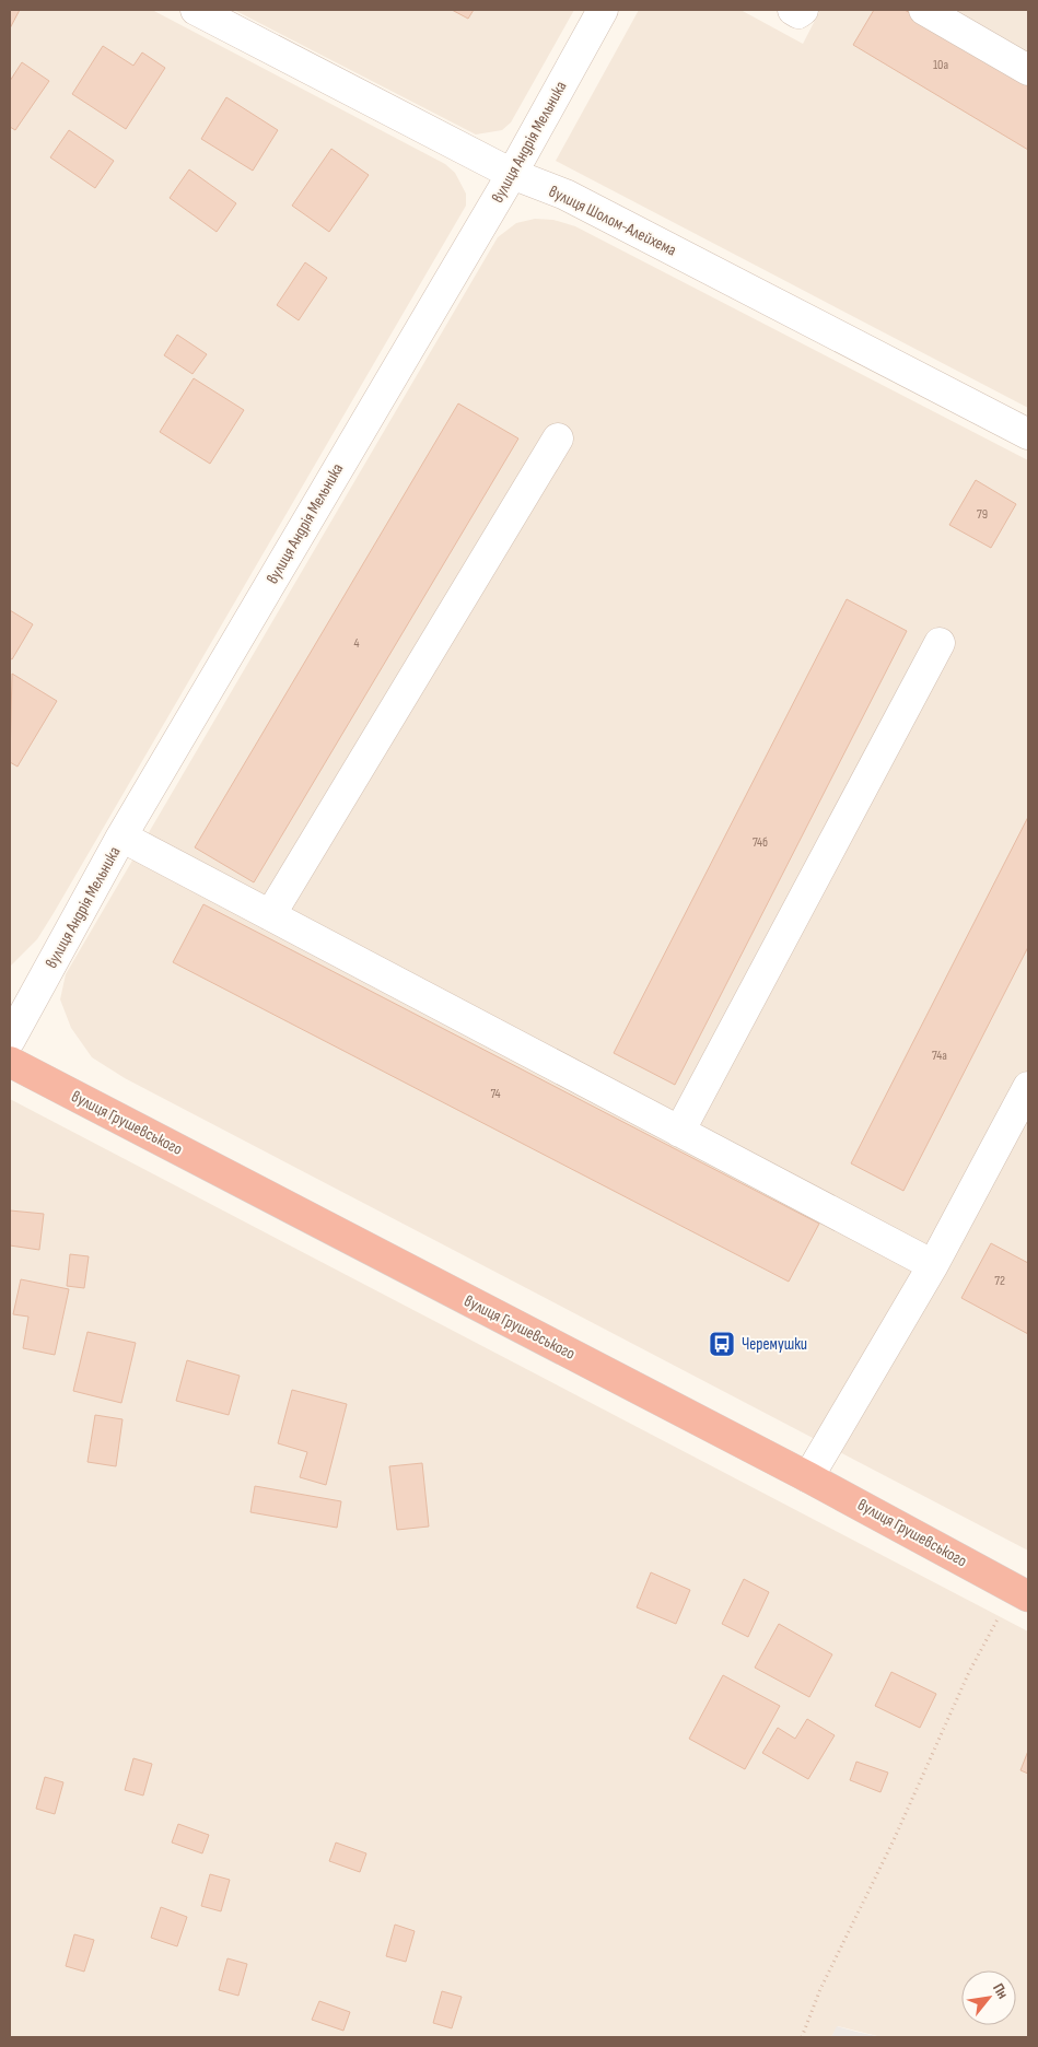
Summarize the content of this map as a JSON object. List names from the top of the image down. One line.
{"streets":{"highway":["вулиця Грушевського"],"street":["вулиця Андрія Мельника","вулиця Шолом-Алейхема"]},"crossings":[["вулиця Андрія Мельника","вулиця Шолом-Алейхема"]],"places":{"bus stop":["Черемушки"]},"house_numbers":["10а","79","4","74б","74а","74","72"],"north":"top right"}
